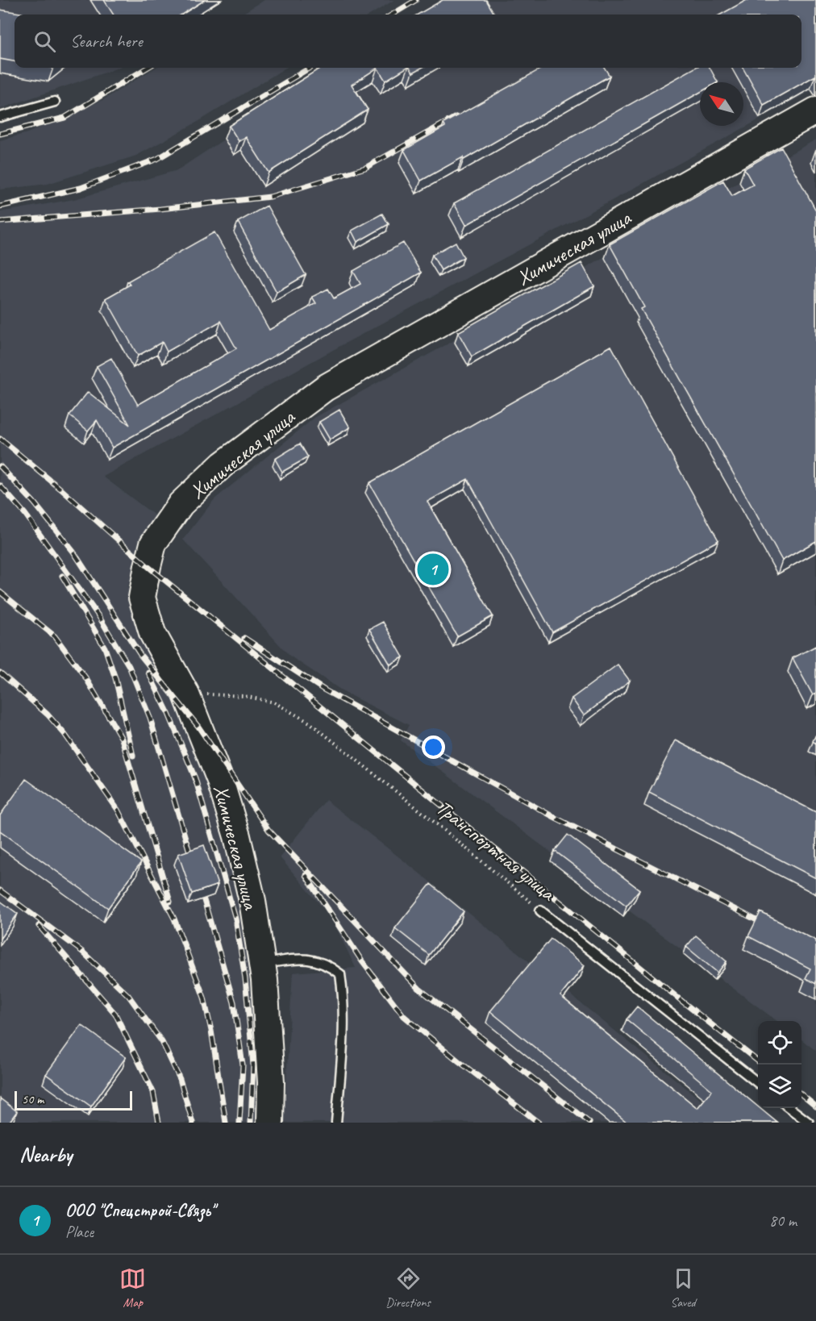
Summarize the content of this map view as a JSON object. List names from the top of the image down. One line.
{"streets":{"street":["Химическая улица"],"lane":["Транспортная улица"]},"crossings":[["Химическая улица","Транспортная улица"]],"scale_bar":"50 m","north":"top left","page":{"search":"Search here","pins":"1","scale":"50 m","heading":"Nearby","list":[{"mark":"1","name":"ООО \"Спецстрой-Связь\"","note":"Place","value":"80 m"}],"nav":["Map","Directions","Saved"]}}
